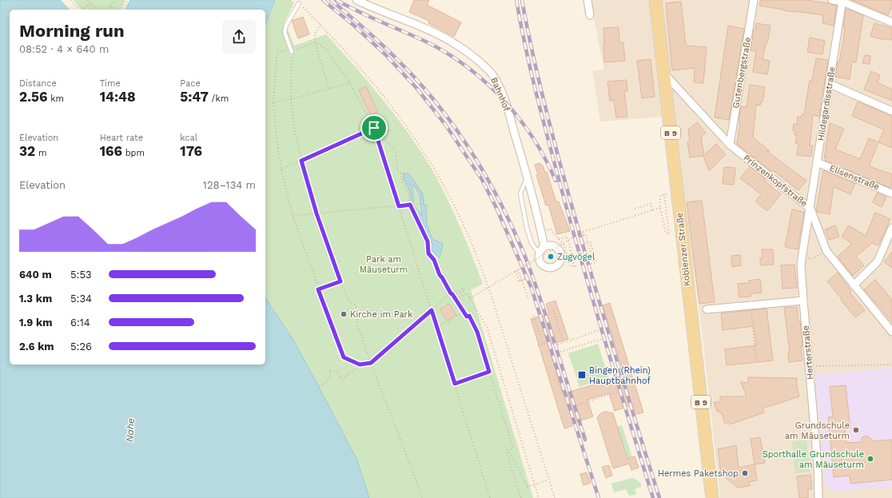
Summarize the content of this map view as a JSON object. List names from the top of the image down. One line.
{"streets":{"main road":["B 9","Koblenzer Straße"],"street":["Gutenbergstraße","Bahnhof","Hildegardisstraße","Elisenstraße","Prinzenkopfstraße","Herterstraße"]},"crossings":[["Gutenbergstraße","Prinzenkopfstraße"],["Hildegardisstraße","Elisenstraße"],["Hildegardisstraße","Prinzenkopfstraße"],["Hildegardisstraße","Herterstraße"],["Prinzenkopfstraße","Koblenzer Straße"],["Prinzenkopfstraße","Herterstraße"]],"water":["Nahe"],"parks":["Park am Mäuseturm"],"places":{"other":["Zugvögel","Kirche im Park","Grundschule am Mäuseturm","Sporthalle Grundschule am Mäuseturm","Hermes Paketshop"],"transit":["Bingen (Rhein) Hauptbahnhof"]},"page":{"heading":["Morning run","08:52 · 4 × 640 m"],"stats":[["Distance","2.56 km"],["Time","14:48"],["Pace","5:47 /km"],["Elevation","32 m"],["Heart rate","166 bpm"],["kcal","176"]],"chart":["Elevation","128–134 m"],"list":[{"name":"640 m","note":"5:53"},{"name":"1.3 km","note":"5:34"},{"name":"1.9 km","note":"6:14"},{"name":"2.6 km","note":"5:26"}]}}
